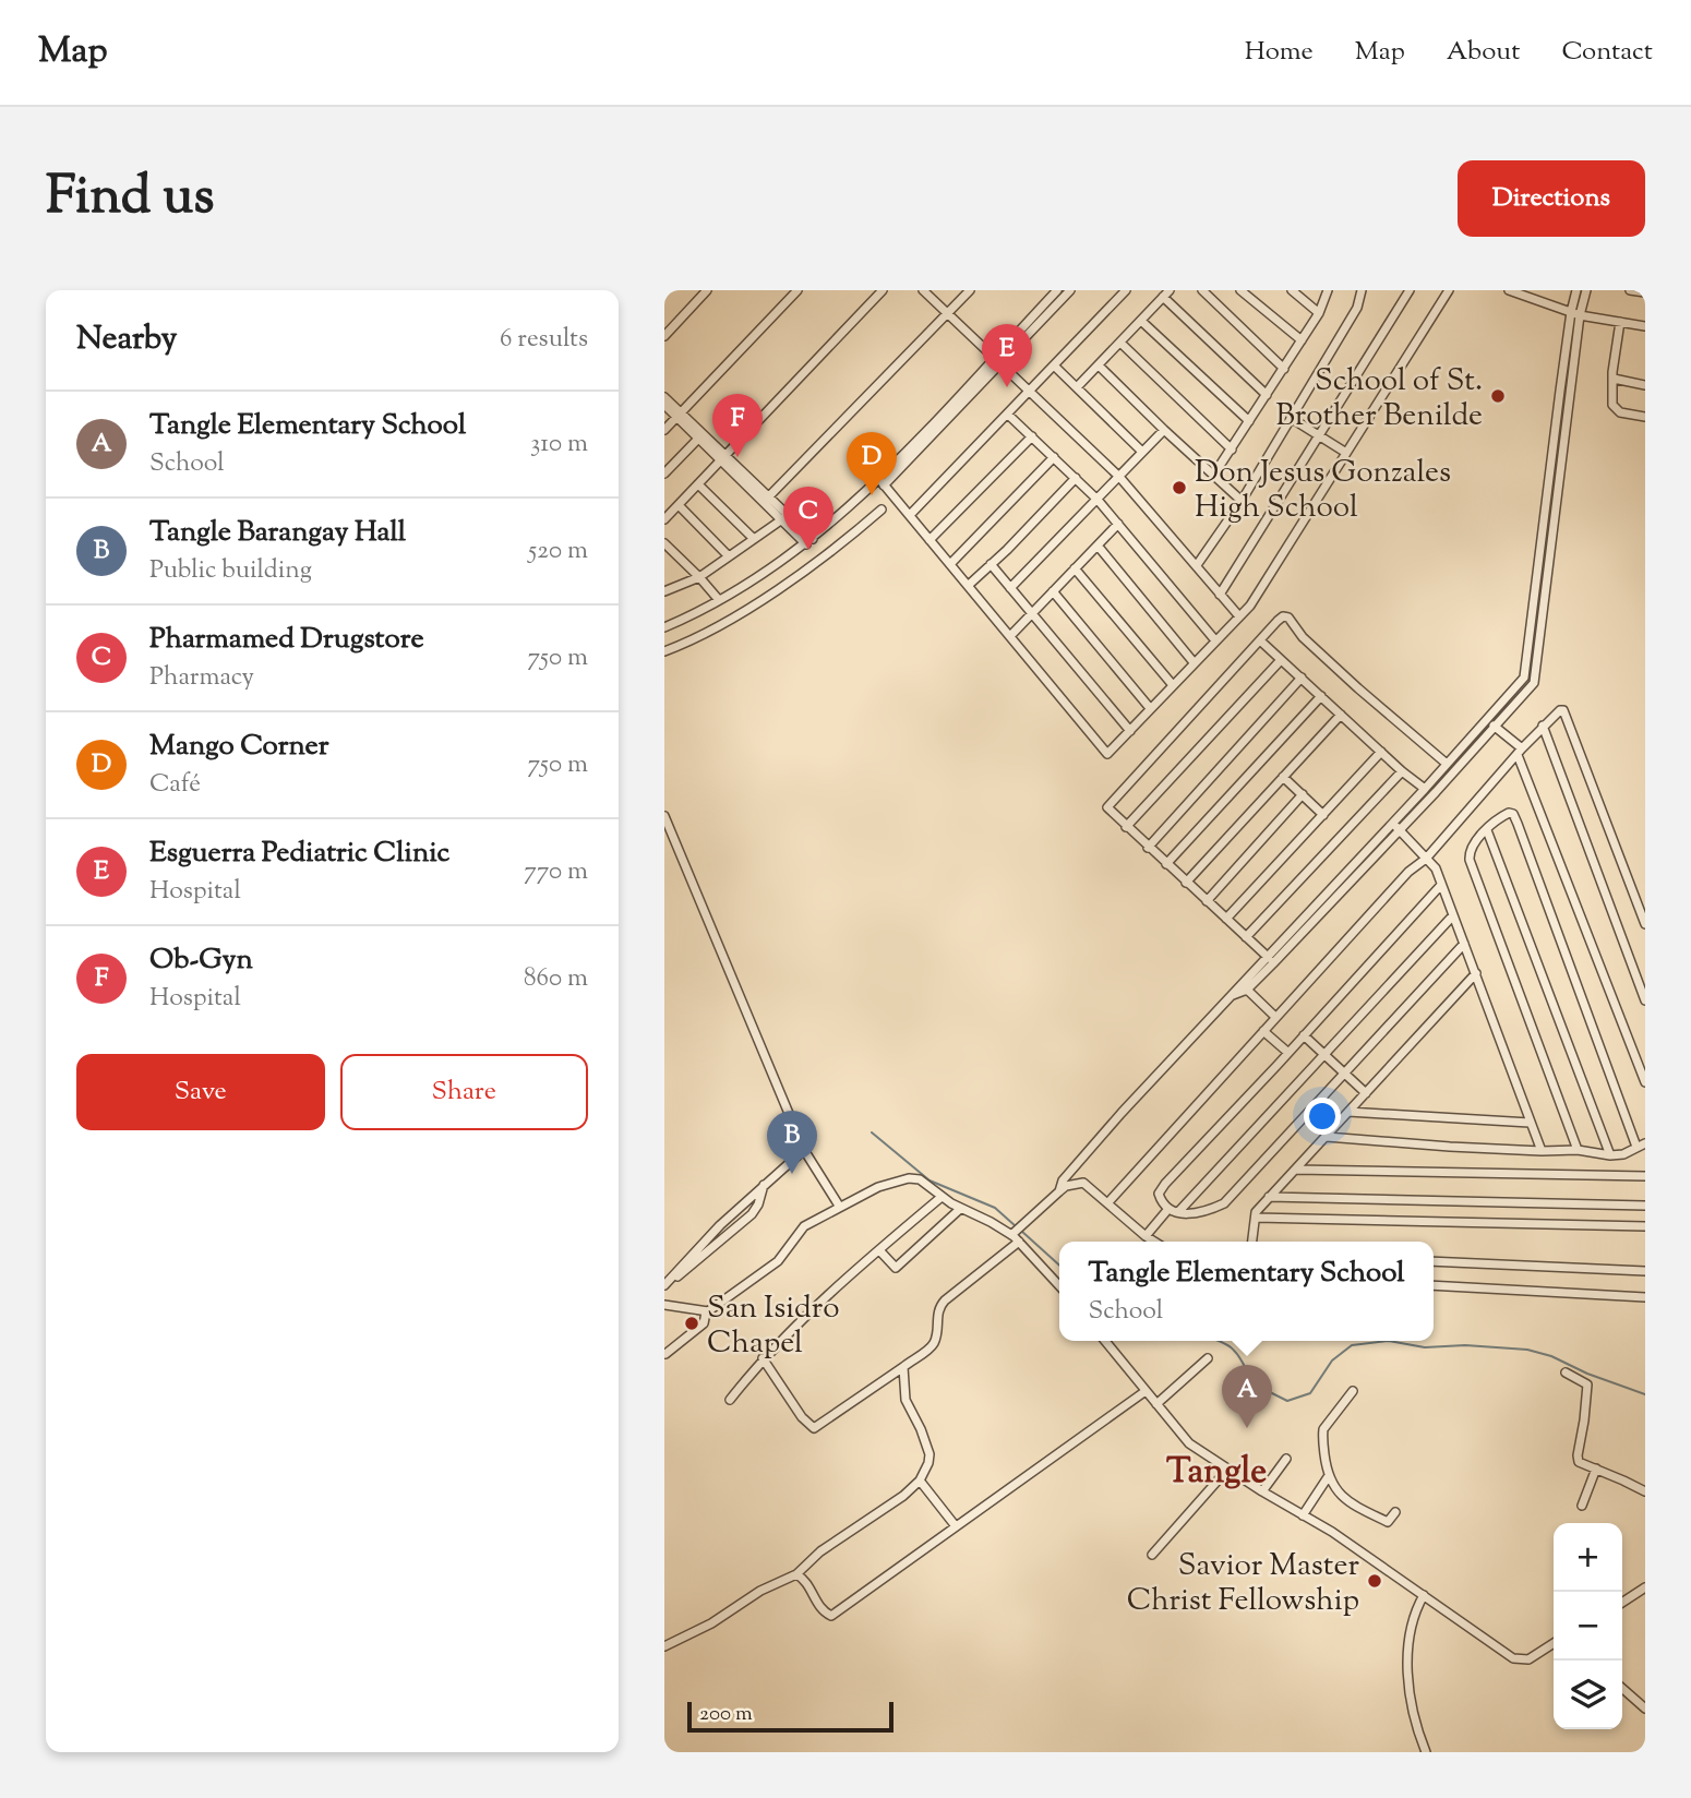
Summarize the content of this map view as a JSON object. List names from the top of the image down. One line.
{"districts":["Tangle"],"places":["School of St. Brother Benilde","Don Jesus Gonzales High School","San Isidro Chapel","Savior Master Christ Fellowship"],"scale_bar":"200 m","page":{"header":"Map","nav":["Home","Map","About","Contact"],"title":"Find us","buttons":["Directions",["Save","Share"]],"heading":["Nearby","6 results"],"pins":["E","F","D","C","B","A"],"list":[{"mark":"A","name":"Tangle Elementary School","note":"School","value":"310 m"},{"mark":"B","name":"Tangle Barangay Hall","note":"Public building","value":"520 m"},{"mark":"C","name":"Pharmamed Drugstore","note":"Pharmacy","value":"750 m"},{"mark":"D","name":"Mango Corner","note":"Café","value":"750 m"},{"mark":"E","name":"Esguerra Pediatric Clinic","note":"Hospital","value":"770 m"},{"mark":"F","name":"Ob-Gyn","note":"Hospital","value":"860 m"}],"popup":["Tangle Elementary School","School"],"map_buttons":["+","−"],"scale":"200 m"}}
